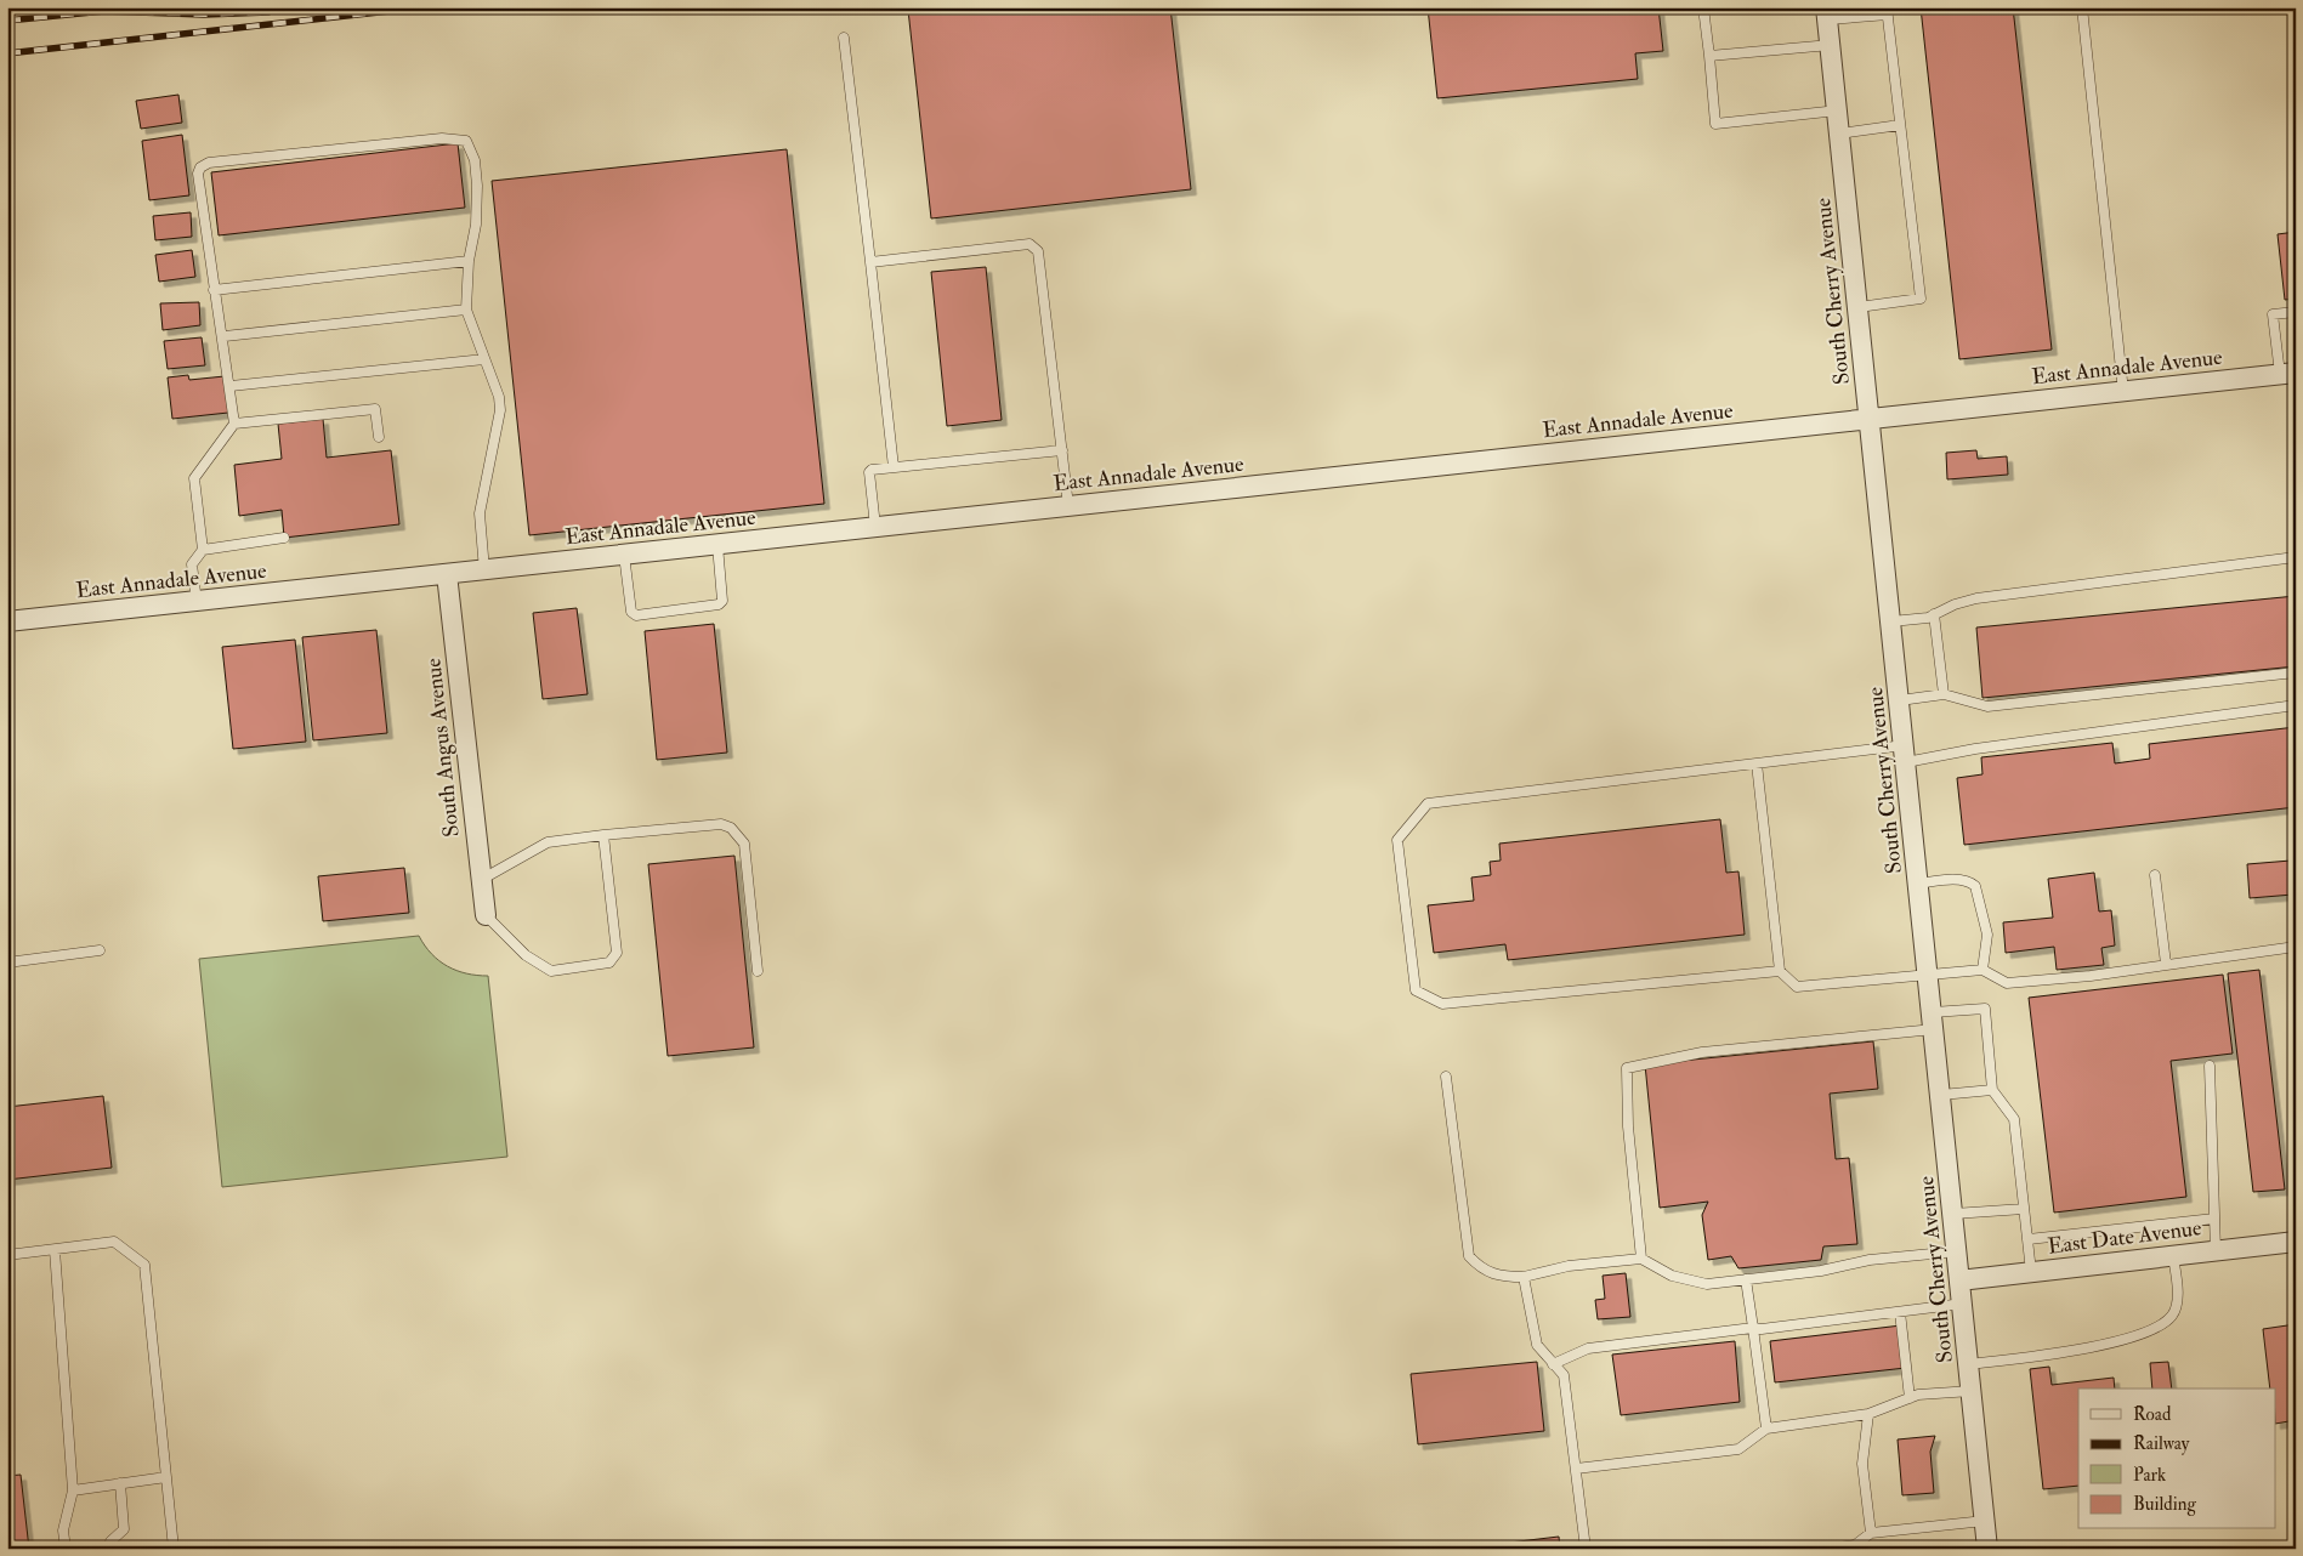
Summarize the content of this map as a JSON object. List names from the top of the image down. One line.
{"streets":{"street":["South Cherry Avenue","East Annadale Avenue","South Angus Avenue","East Date Avenue"]},"crossings":[["South Cherry Avenue","East Annadale Avenue"],["South Cherry Avenue","East Date Avenue"],["East Annadale Avenue","South Angus Avenue"]],"legend":["Road","Railway","Park","Building"]}
